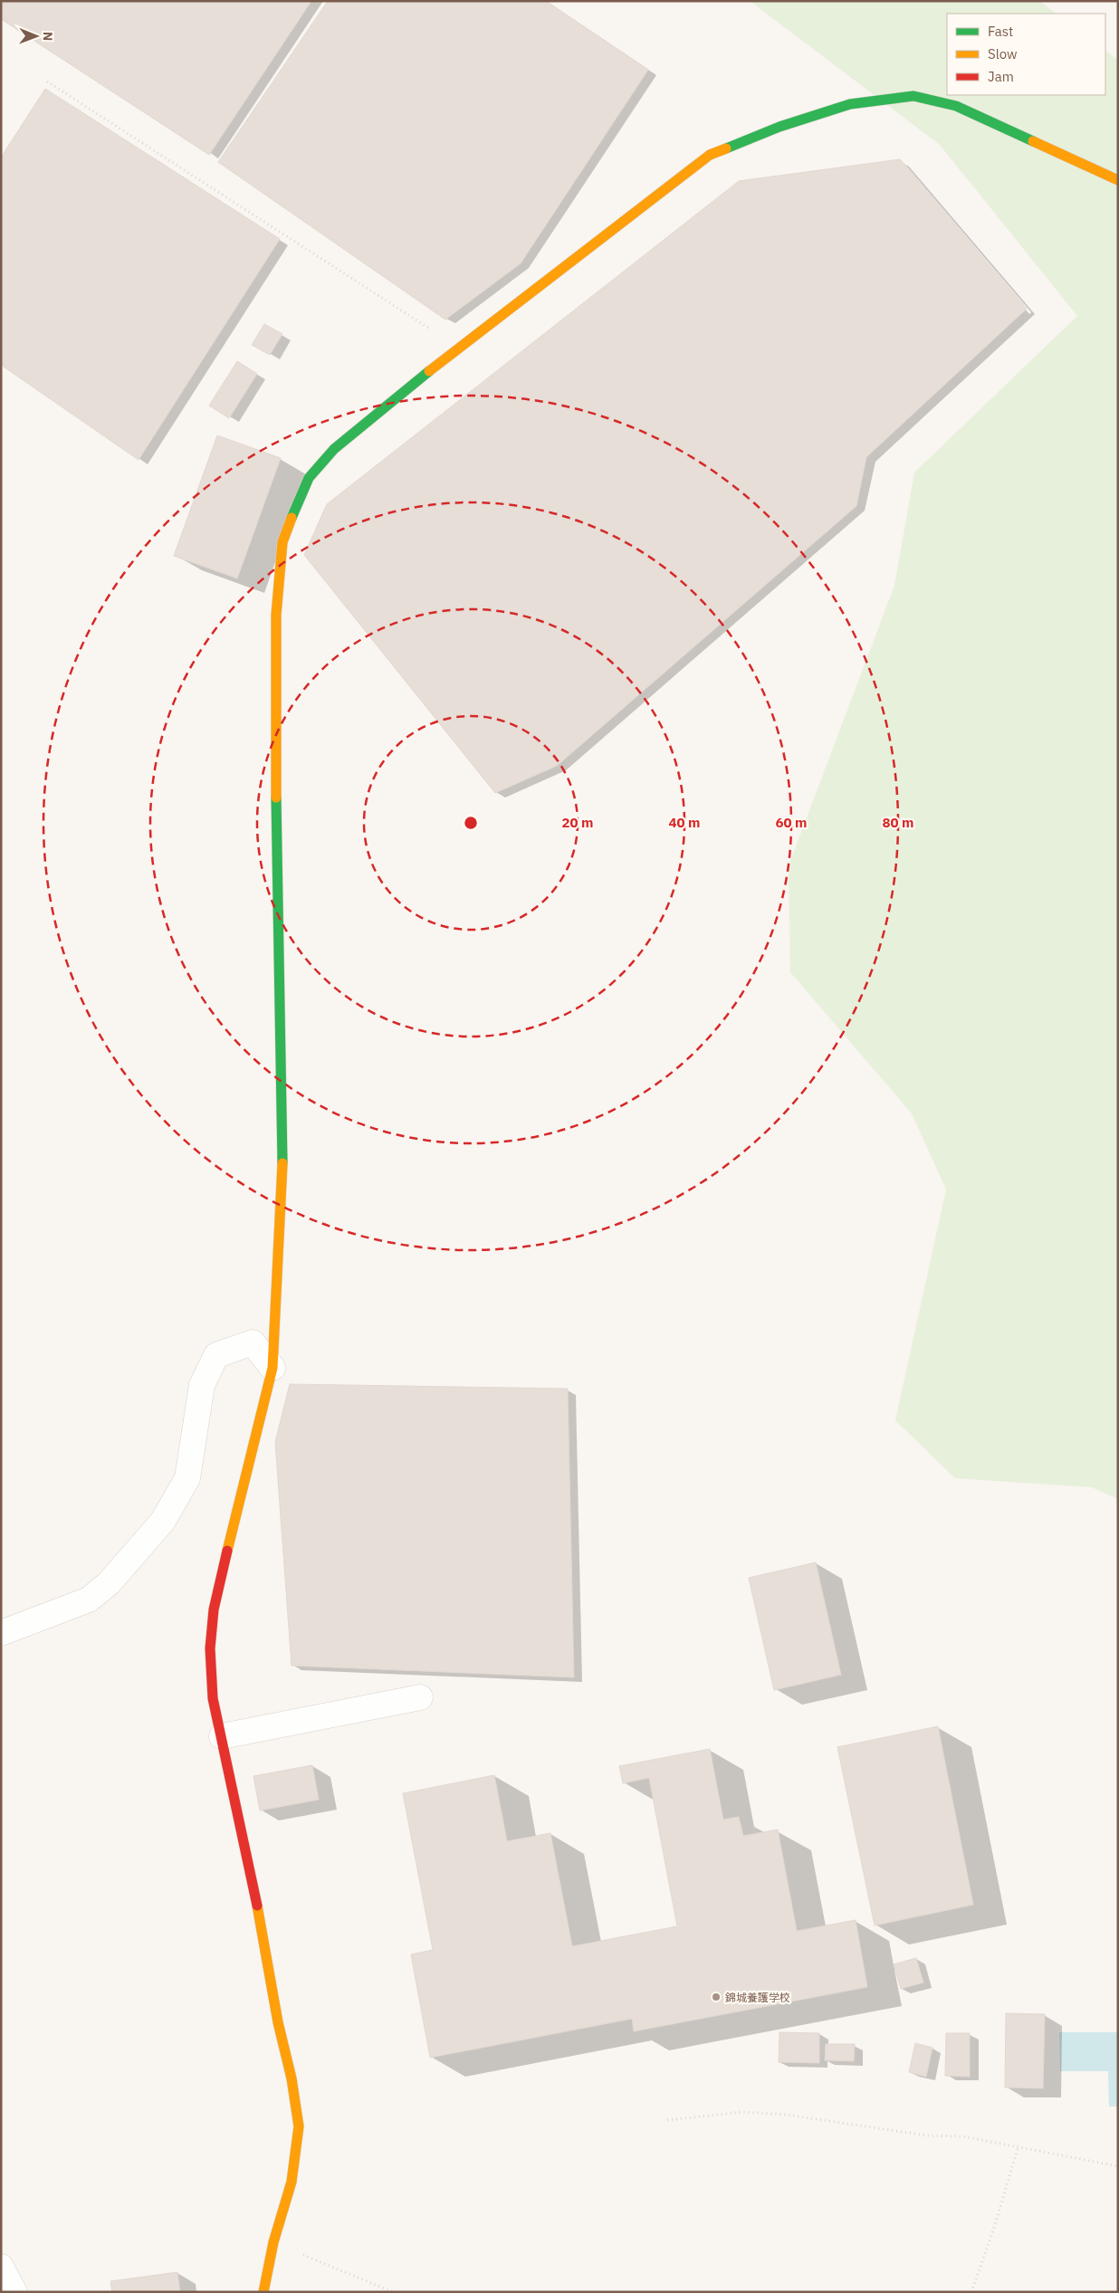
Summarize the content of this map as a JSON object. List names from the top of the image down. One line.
{"places":["錦城養護学校"],"legend":["Fast","Slow","Jam"],"north":"right","rings":["20 m","40 m","60 m","80 m"]}
